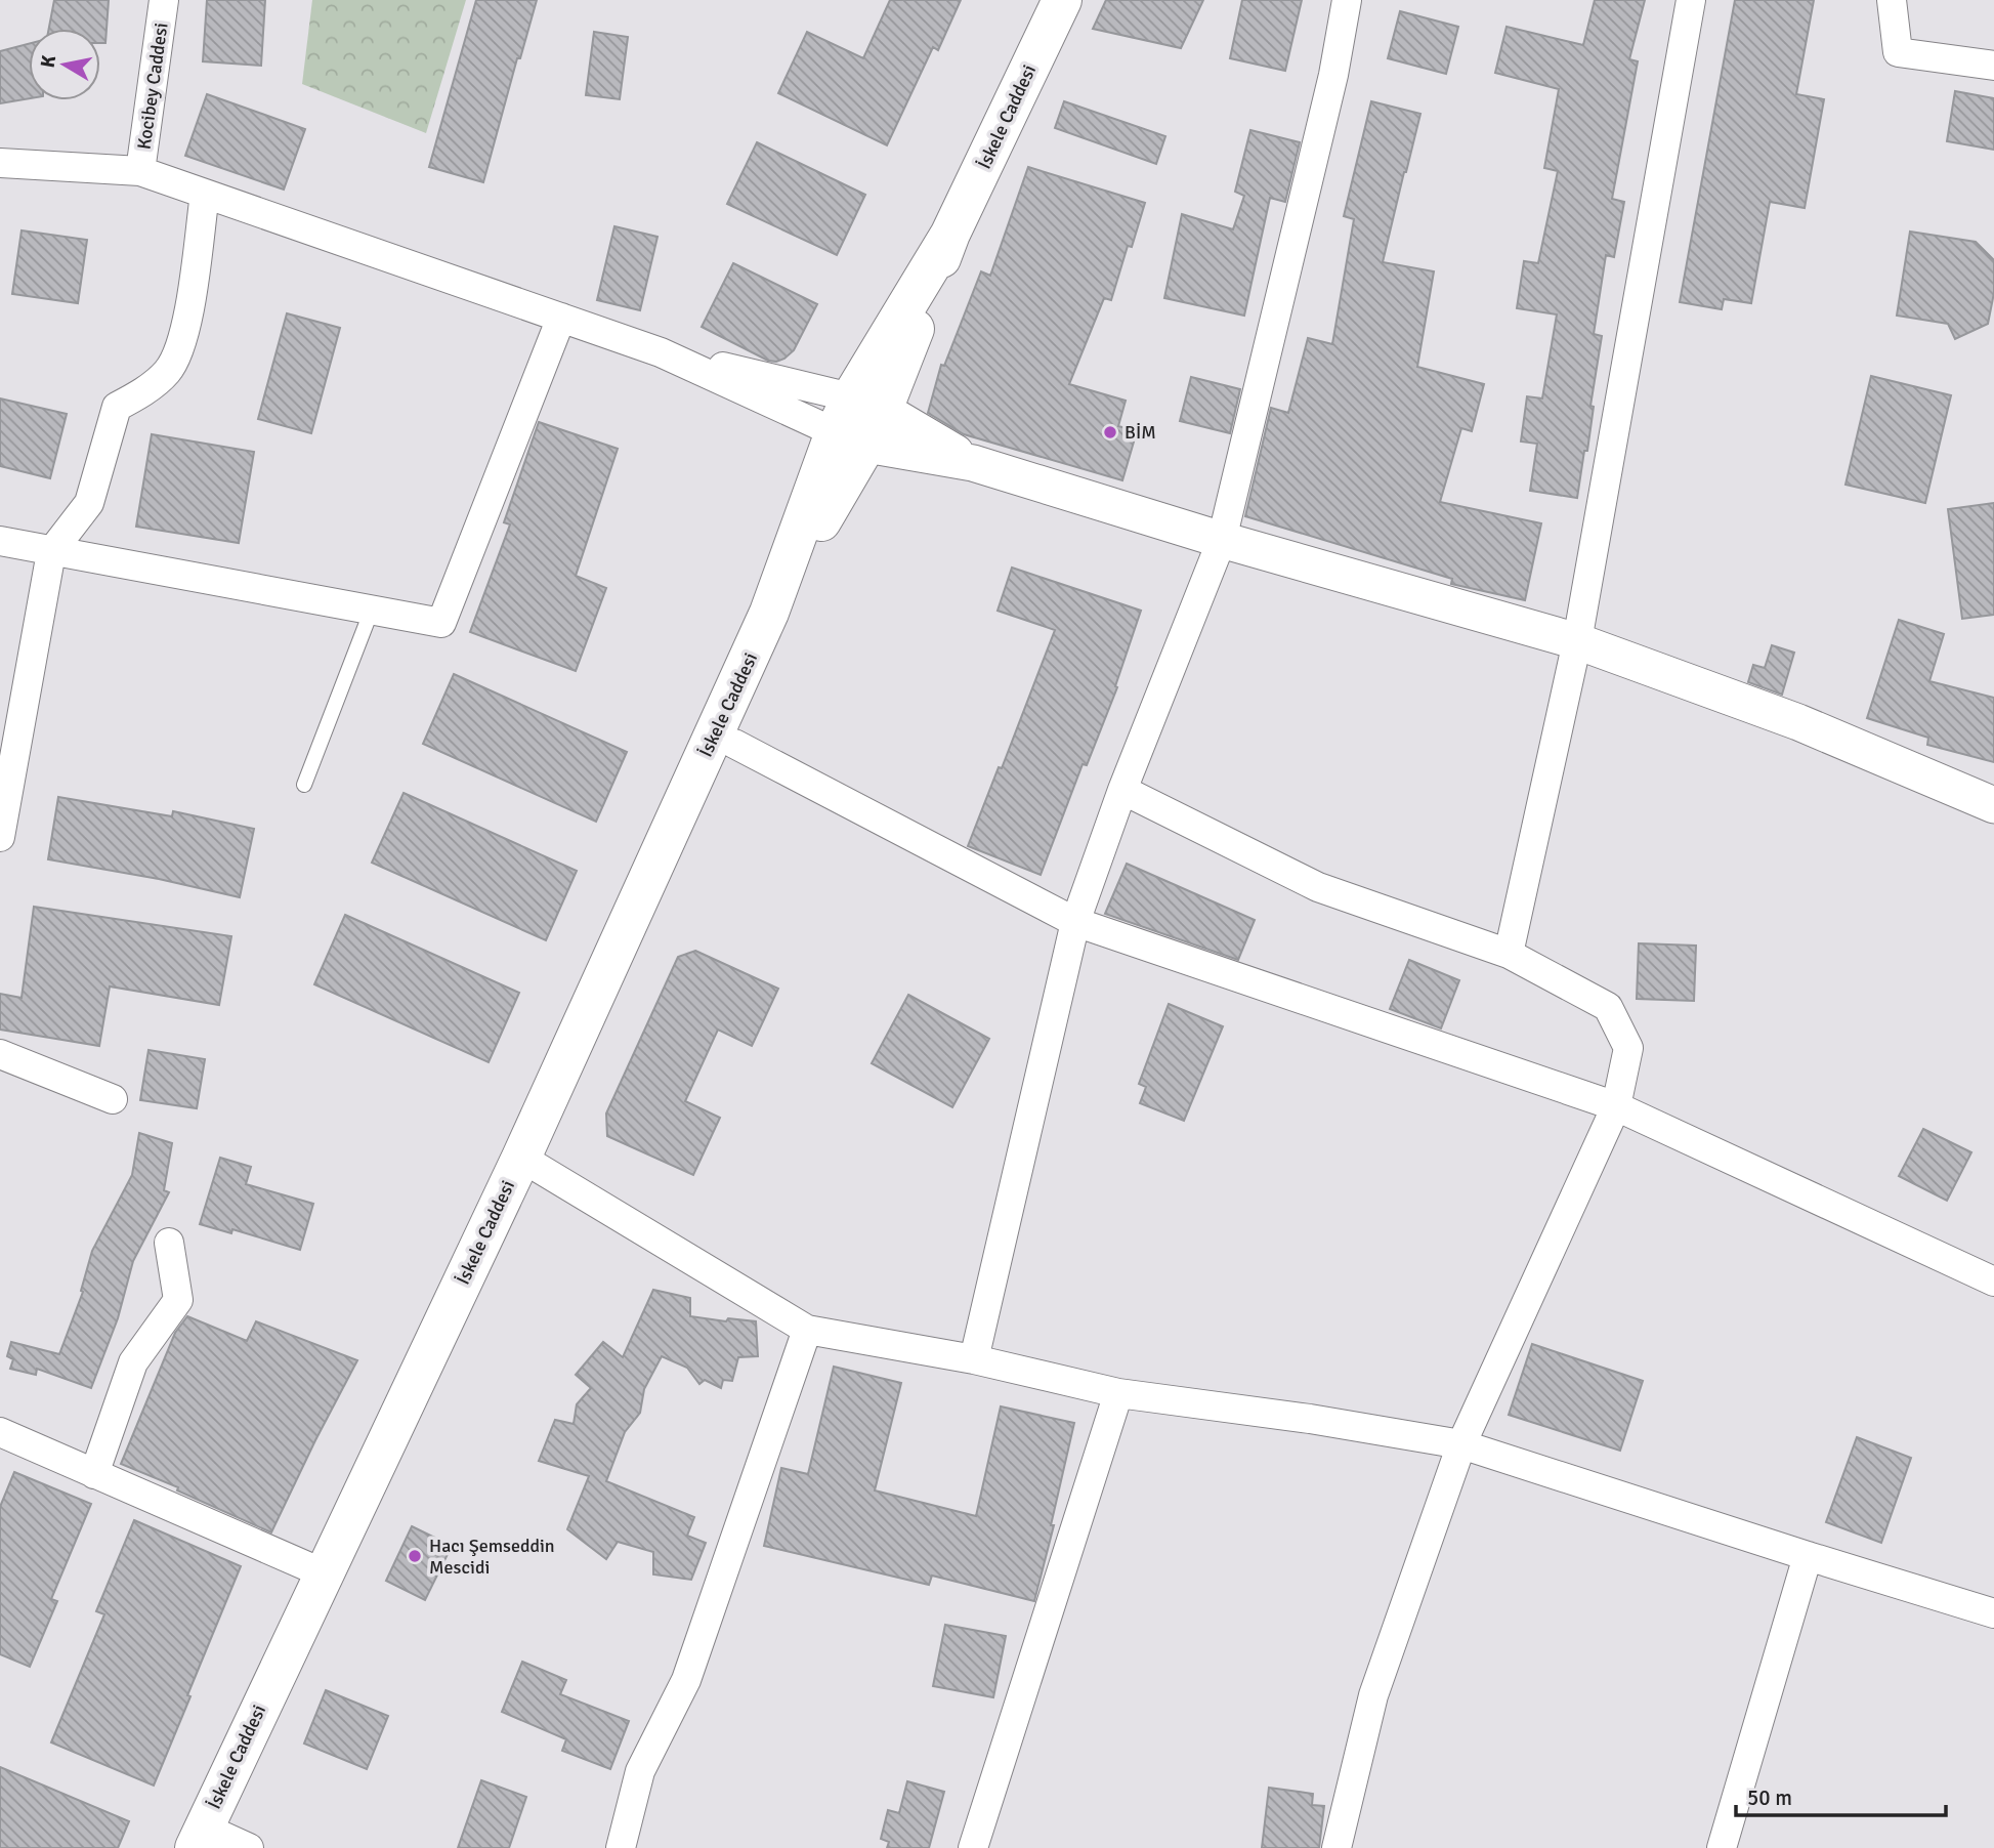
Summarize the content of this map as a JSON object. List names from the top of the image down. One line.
{"streets":{"main road":["İskele Caddesi"],"street":["Kocibey Caddesi"]},"places":["BİM","Hacı Şemseddin Mescidi"],"scale_bar":"50 m","north":"left"}
